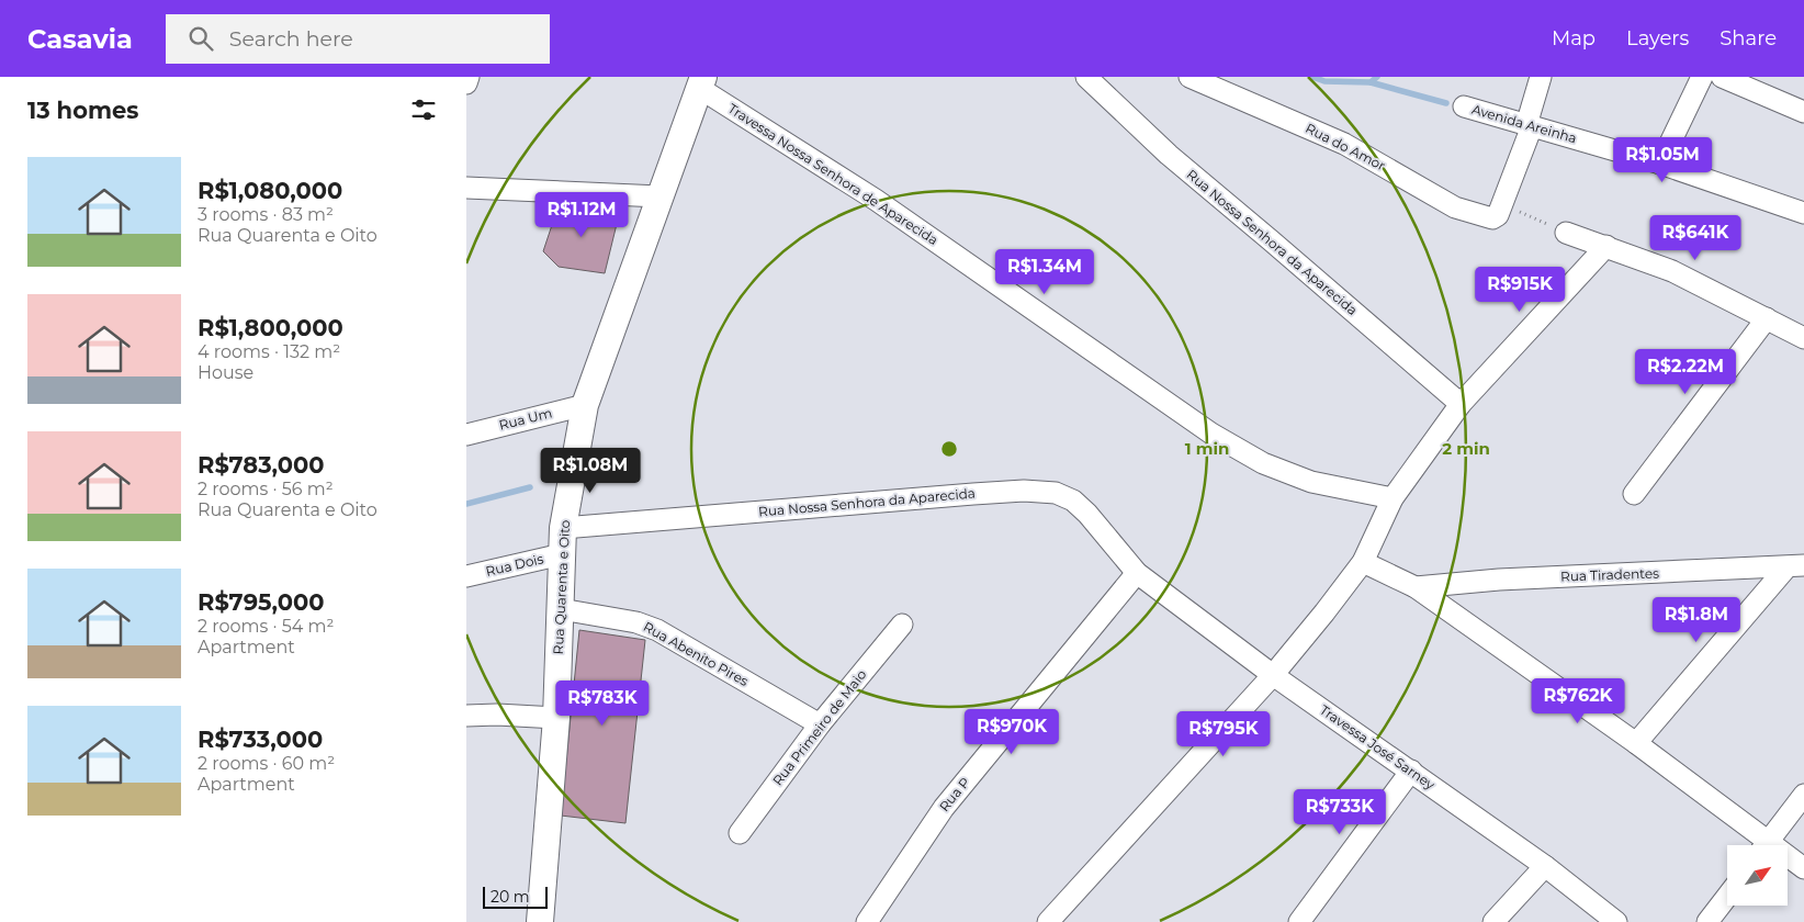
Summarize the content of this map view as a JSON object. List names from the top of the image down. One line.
{"streets":{"main road":["Rua Quarenta e Oito"],"street":["Avenida Areinha","Rua do Amor","Travessa Nossa Senhora de Aparecida","Rua Nossa Senhora da Aparecida","Rua Um","Rua Dois","Rua Tiradentes","Rua Abenito Pires","Rua Primeiro de Maio","Travessa José Sarney","Rua P"]},"crossings":[["Travessa Nossa Senhora de Aparecida","Rua Quarenta e Oito"],["Rua Nossa Senhora da Aparecida","Rua Quarenta e Oito"],["Rua Nossa Senhora da Aparecida","Travessa José Sarney"],["Rua Nossa Senhora da Aparecida","Rua P"],["Rua Um","Rua Quarenta e Oito"],["Rua Dois","Rua Quarenta e Oito"],["Rua Quarenta e Oito","Rua Abenito Pires"],["Rua Abenito Pires","Rua Primeiro de Maio"],["Travessa José Sarney","Rua P"]],"scale_bar":"20 m","north":"top right","page":{"header":"Casavia","search":"Search here","nav":["Map","Layers","Share"],"heading":"13 homes","price":["R$1.05M","R$1.12M","R$641K","R$1.34M","R$915K","R$2.22M","R$1.08M","R$1.8M","R$762K","R$783K","R$970K","R$795K","R$733K"],"list":[{"name":"R$1,080,000","note":"3 rooms · 83 m² · Rua Quarenta e Oito"},{"name":"R$1,800,000","note":"4 rooms · 132 m² · House"},{"name":"R$783,000","note":"2 rooms · 56 m² · Rua Quarenta e Oito"},{"name":"R$795,000","note":"2 rooms · 54 m² · Apartment"},{"name":"R$733,000","note":"2 rooms · 60 m² · Apartment"}],"scale":"20 m"},"rings":["1 min","2 min"]}
